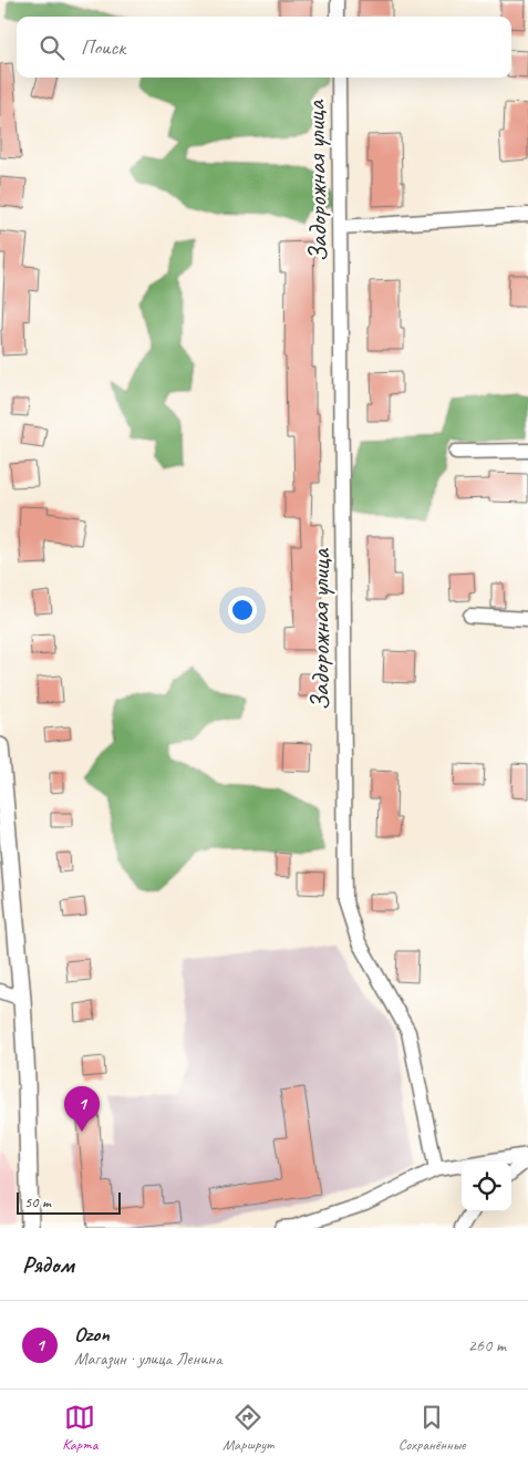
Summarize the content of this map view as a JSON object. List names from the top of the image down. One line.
{"streets":{"street":["Задорожная улица"]},"scale_bar":"50 m","page":{"search":"Поиск","pins":"1","scale":"50 m","heading":"Рядом","list":[{"mark":"1","name":"Ozon","note":"Магазин · улица Ленина","value":"260 m"}],"nav":["Карта","Маршрут","Сохранённые"]}}
